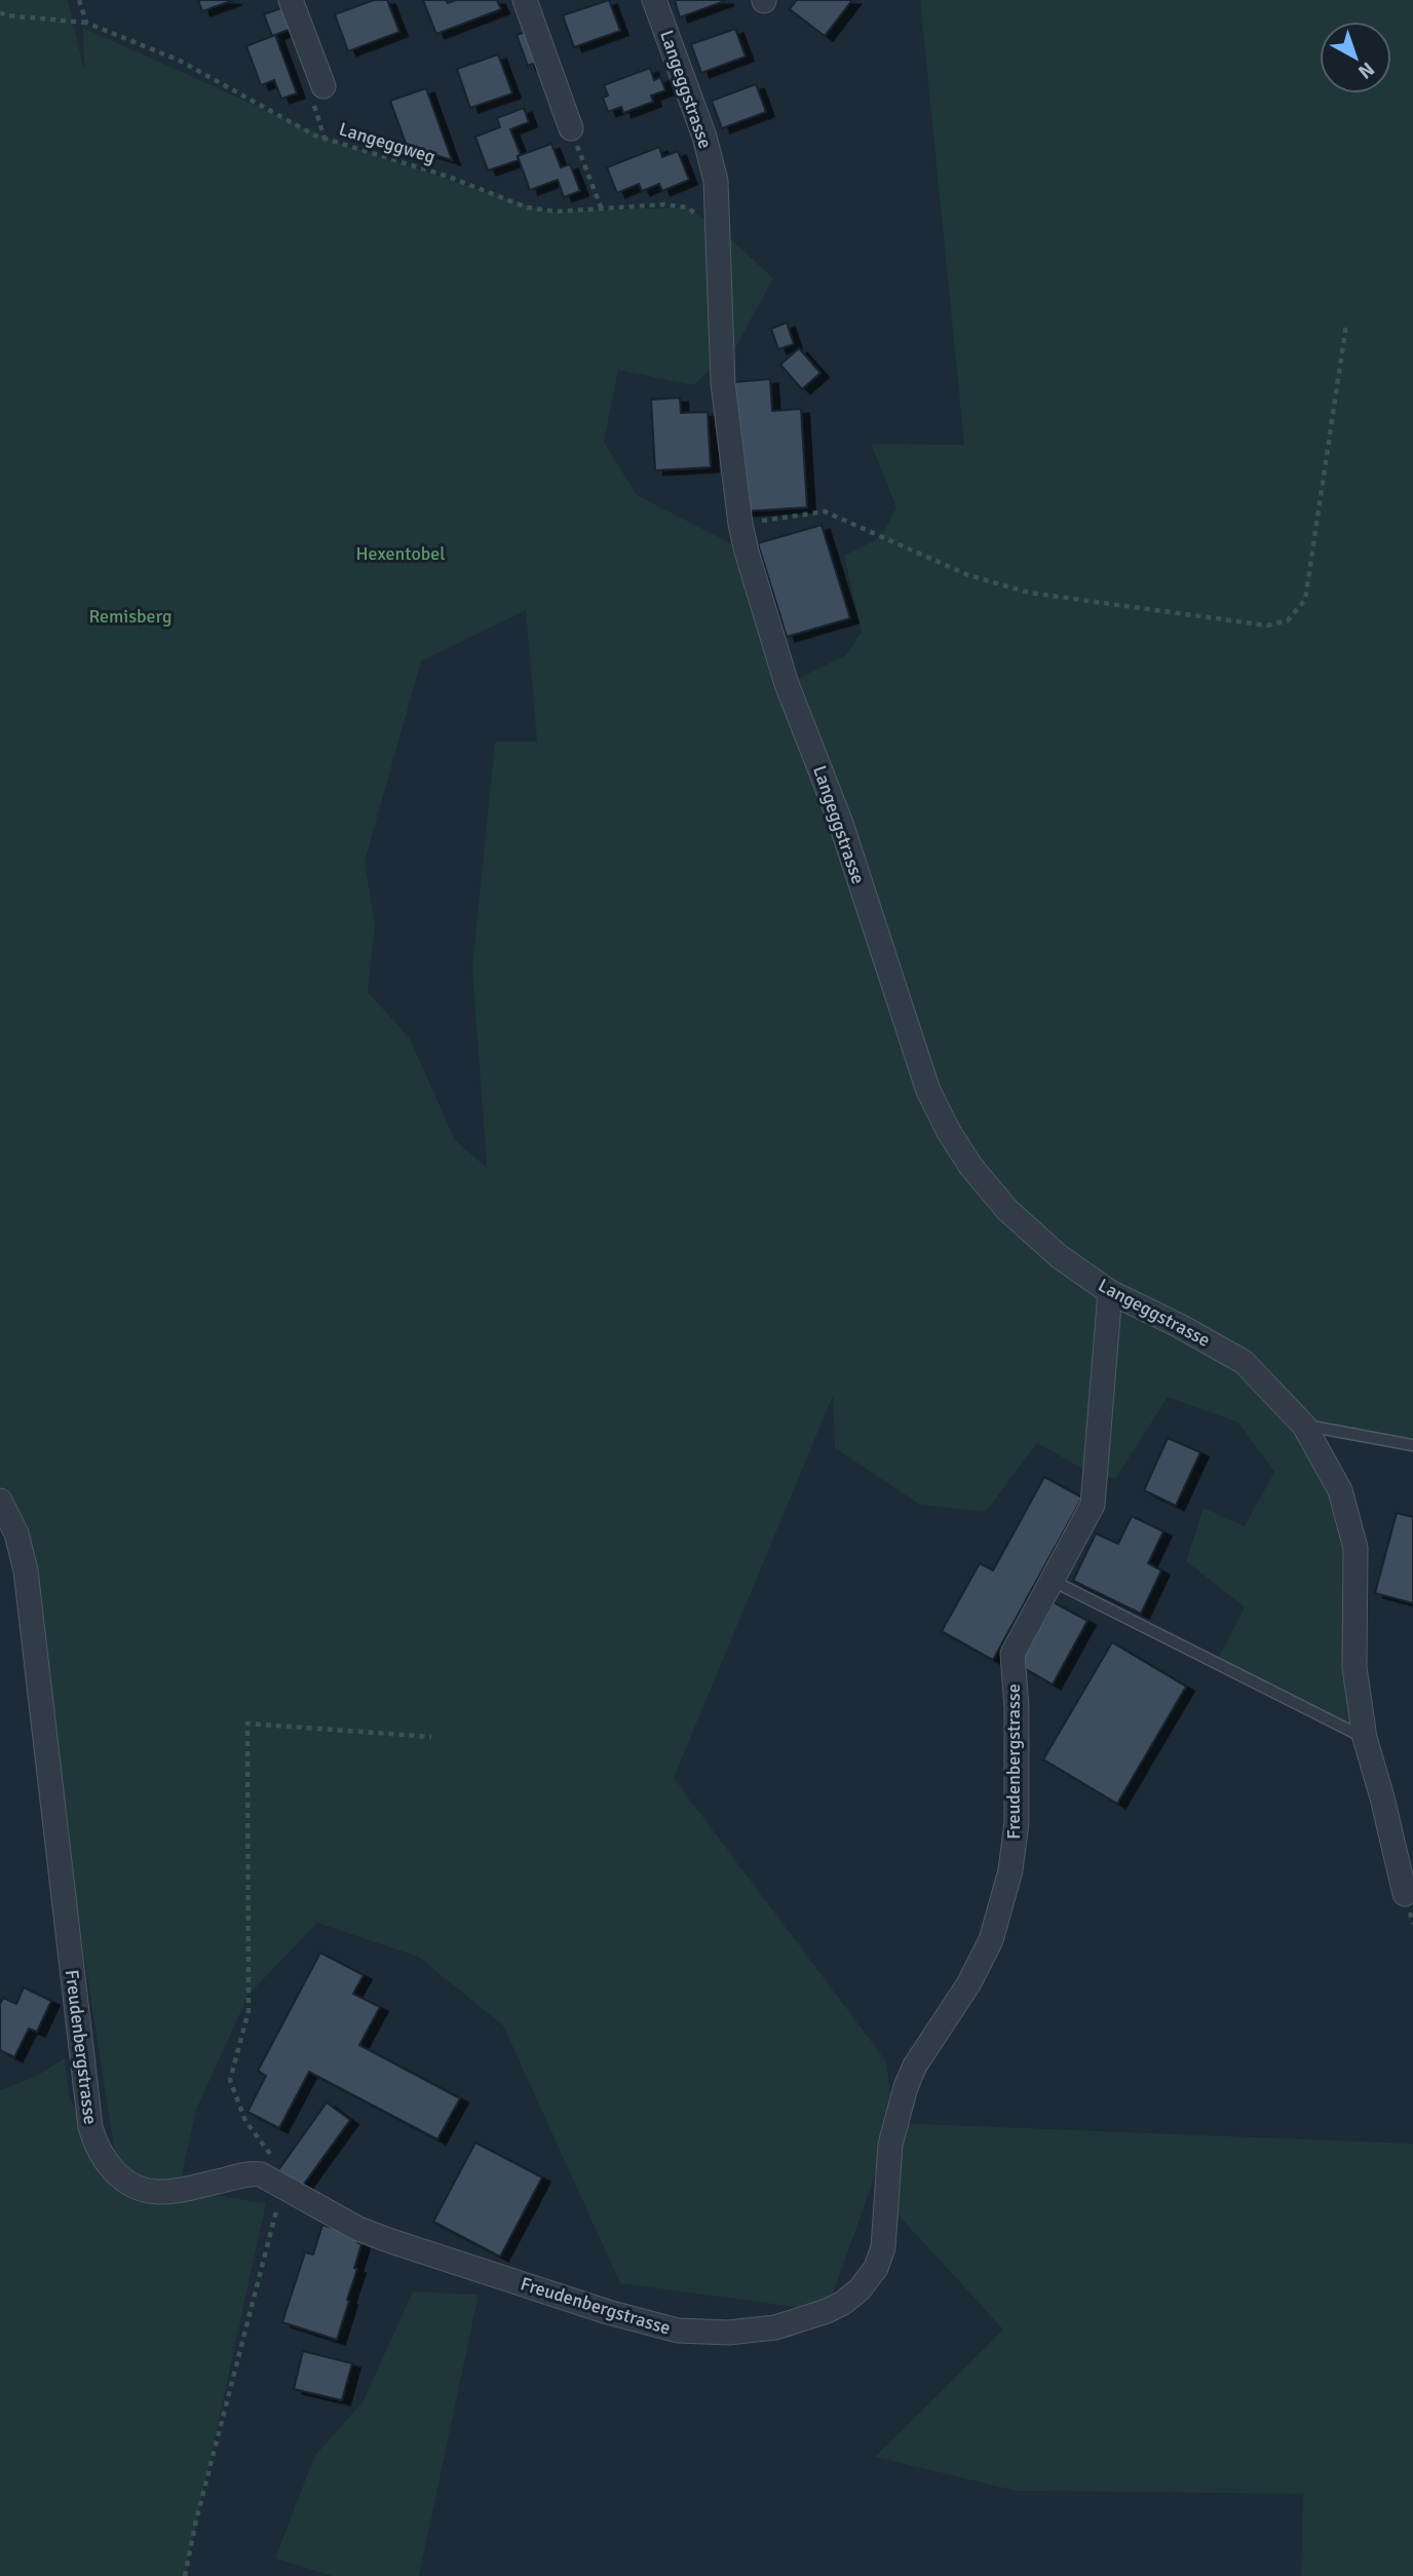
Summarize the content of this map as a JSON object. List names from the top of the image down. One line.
{"streets":{"street":["Langeggstrasse","Freudenbergstrasse"],"path":["Langeggweg"]},"crossings":[["Langeggstrasse","Langeggweg"],["Langeggstrasse","Freudenbergstrasse"]],"parks":["Hexentobel","Remisberg"],"north":"bottom right"}
